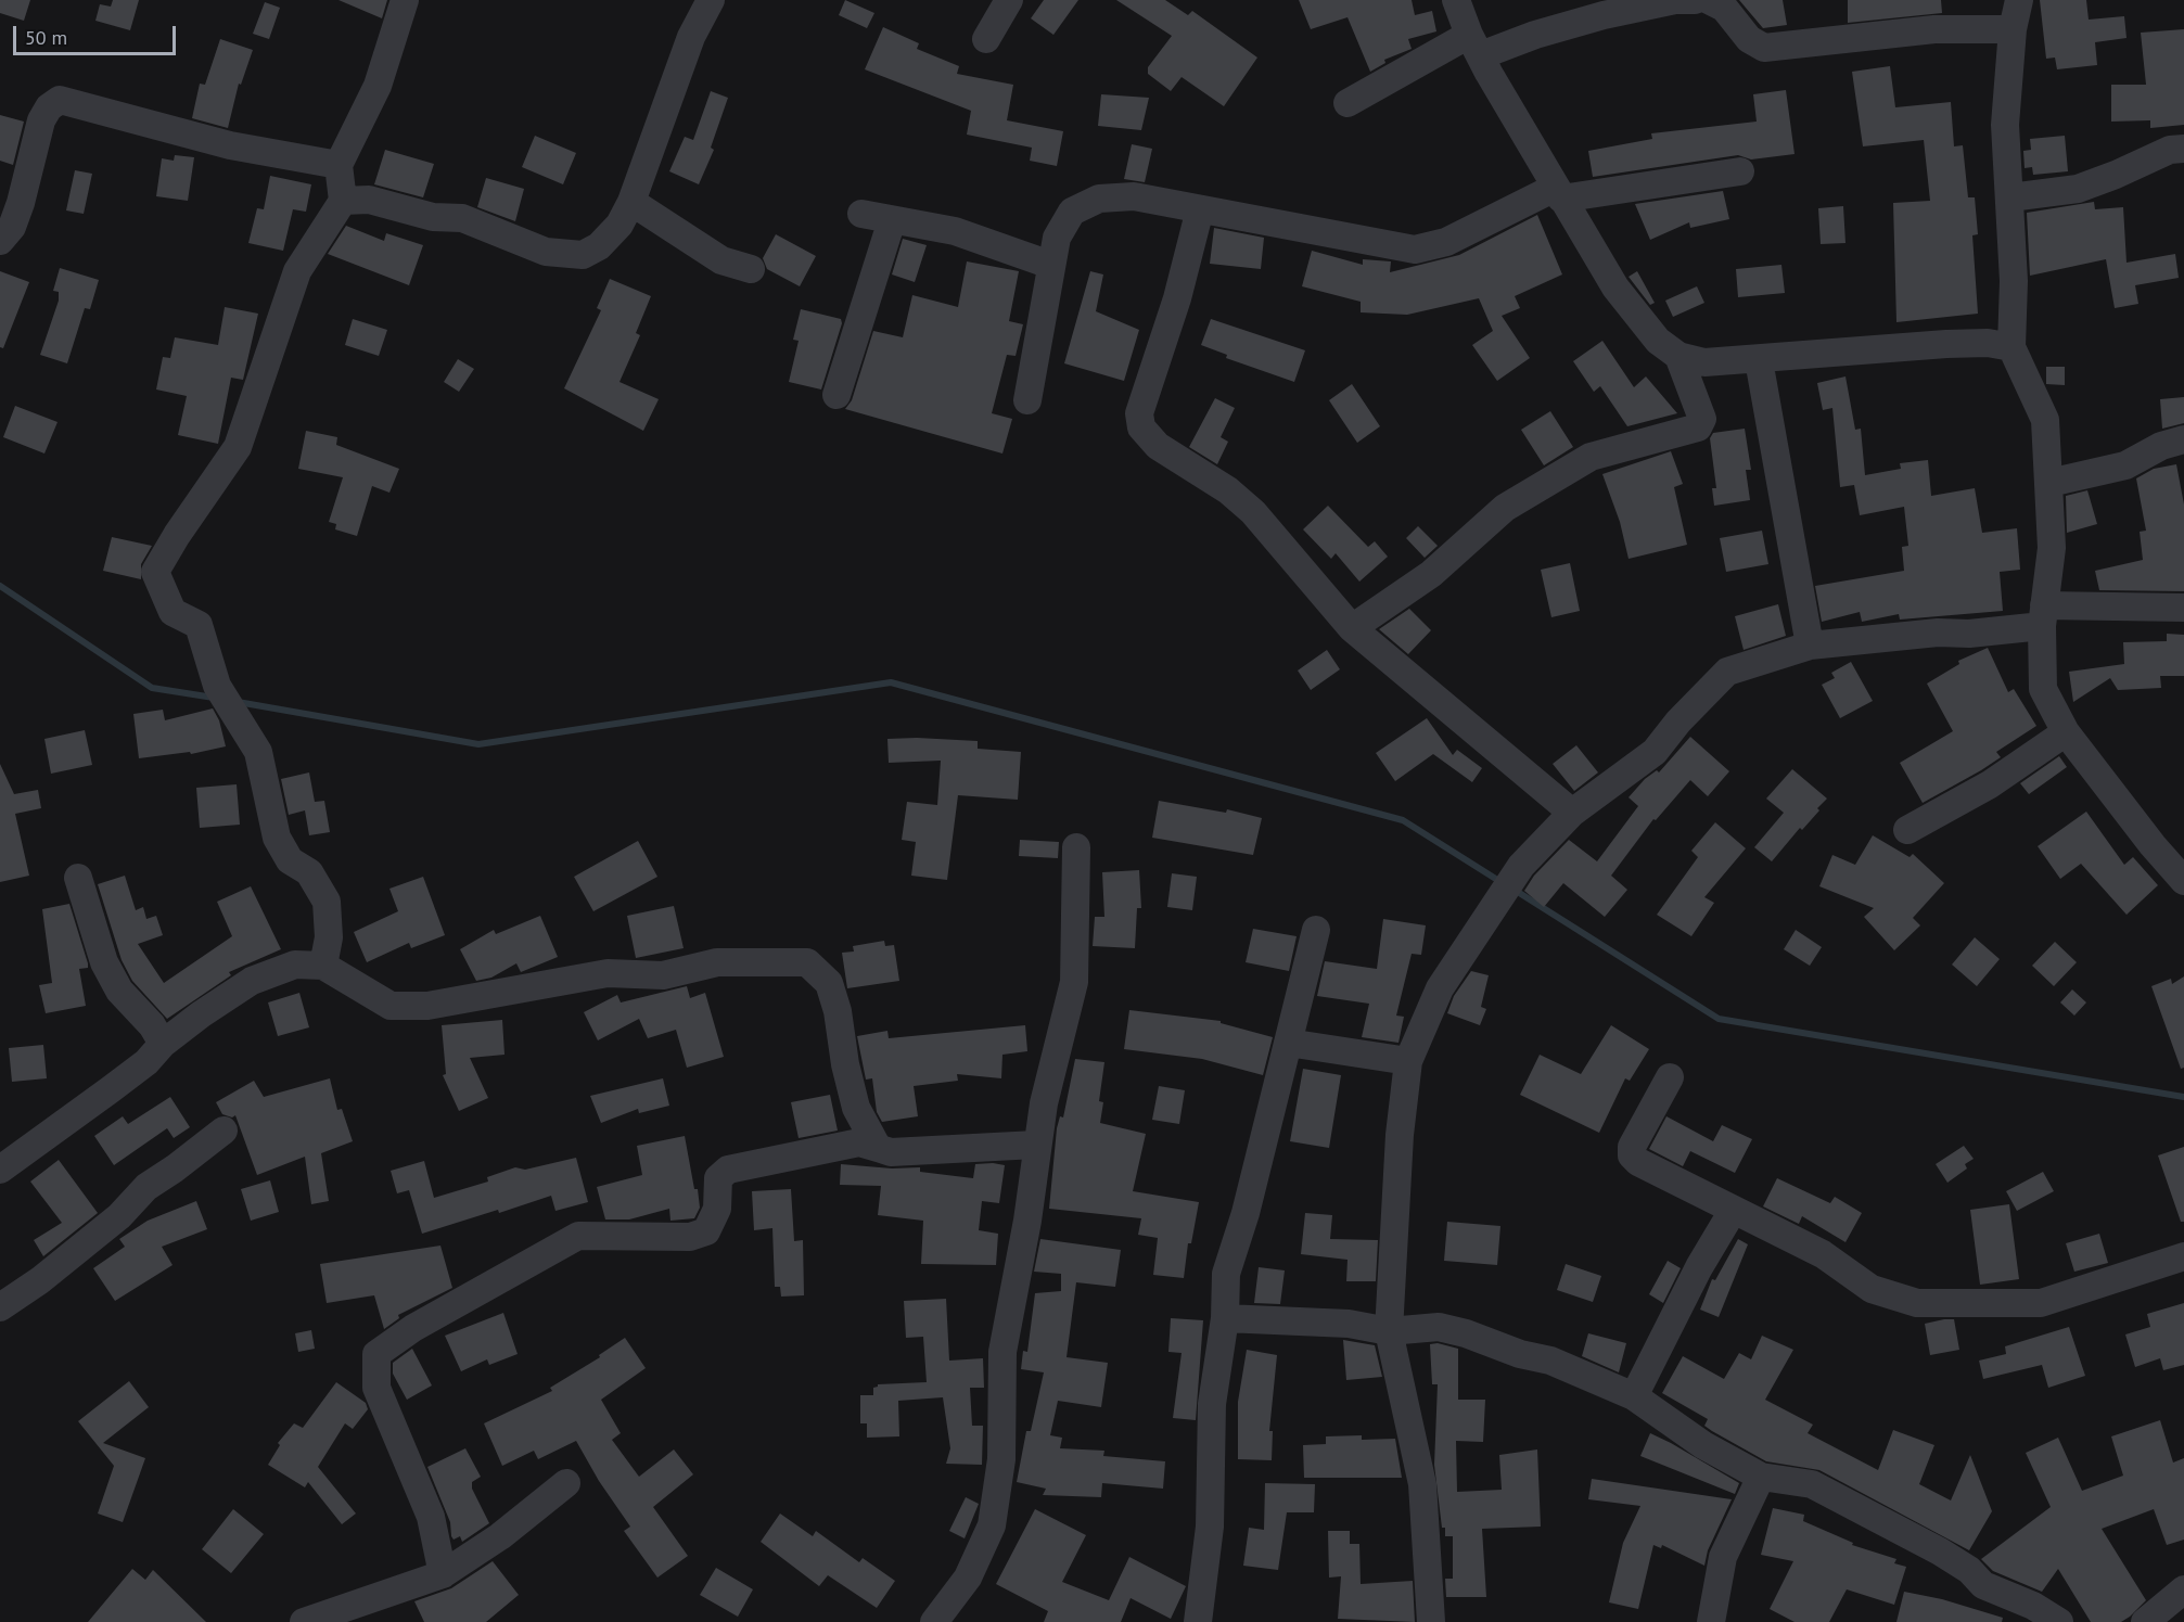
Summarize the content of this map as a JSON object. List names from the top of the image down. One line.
{"scale_bar":"50 m"}
